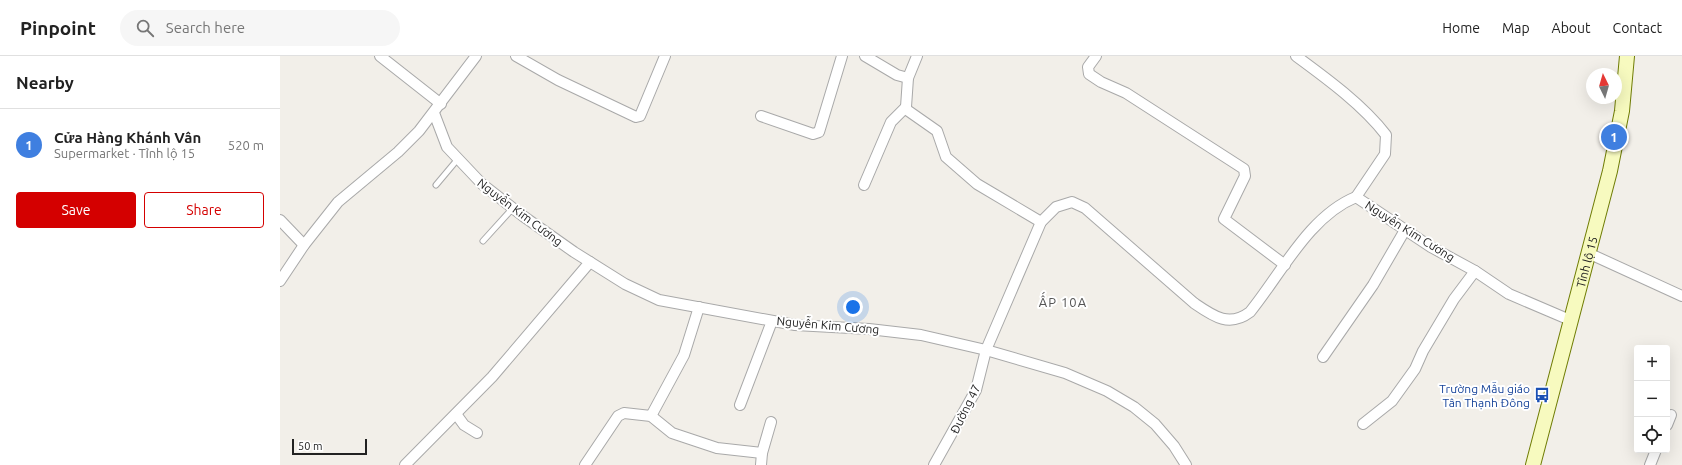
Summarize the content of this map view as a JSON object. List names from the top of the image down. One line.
{"streets":{"main road":["Tỉnh lộ 15"],"street":["Nguyễn Kim Cương","Đường 47"]},"crossings":[["Nguyễn Kim Cương","Tỉnh lộ 15"],["Nguyễn Kim Cương","Đường 47"]],"districts":["ẤP 10A"],"places":{"bus stop":["Trường Mẫu giáo Tân Thạnh Đông"]},"scale_bar":"50 m","north":"top","page":{"header":"Pinpoint","search":"Search here","nav":["Home","Map","About","Contact"],"heading":"Nearby","list":[{"mark":"1","name":"Cửa Hàng Khánh Vân","note":"Supermarket · Tỉnh lộ 15","value":"520 m"}],"pins":"1","buttons":["Save","Share"],"map_buttons":["+","−"],"scale":"50 m"}}
